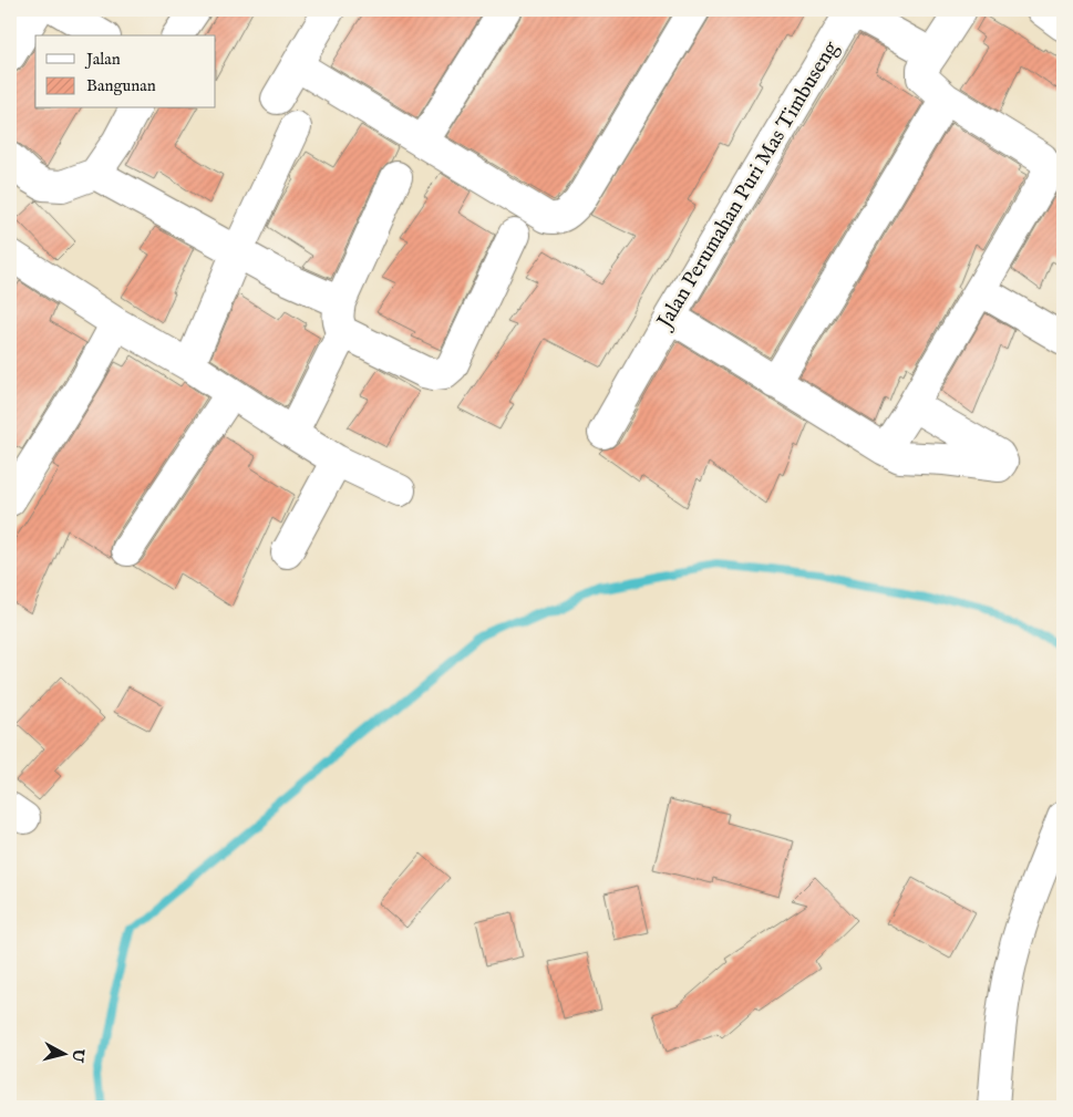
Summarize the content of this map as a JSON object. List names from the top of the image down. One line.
{"streets":{"street":["Jalan Perumahan Puri Mas Timbuseng"]},"legend":["Jalan","Bangunan"],"north":"right"}
